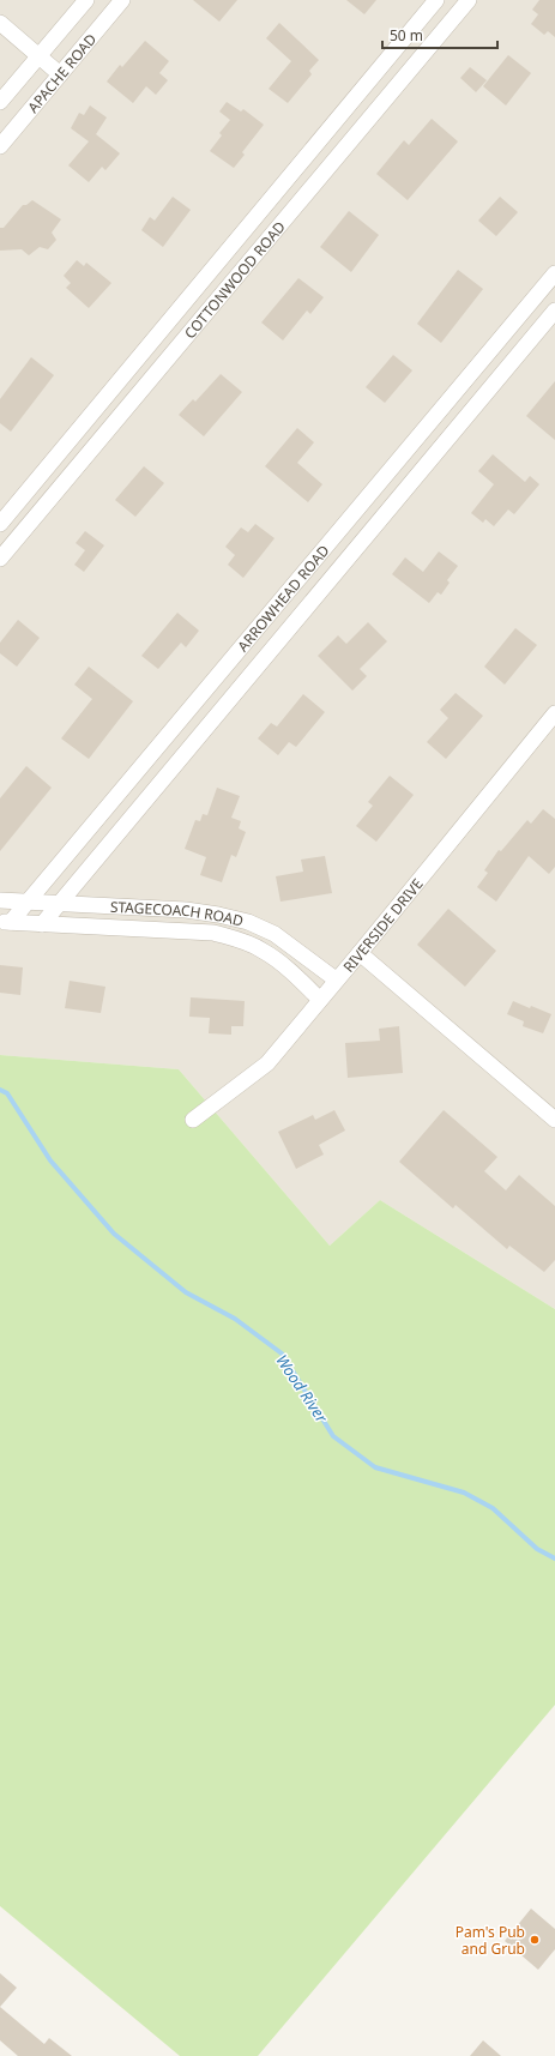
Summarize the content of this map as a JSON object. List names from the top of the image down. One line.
{"streets":{"street":["APACHE ROAD","COTTONWOOD ROAD","ARROWHEAD ROAD","STAGECOACH ROAD","RIVERSIDE DRIVE"]},"crossings":[["ARROWHEAD ROAD","STAGECOACH ROAD"],["STAGECOACH ROAD","RIVERSIDE DRIVE"]],"water":["Wood River"],"places":["Pam's Pub and Grub"],"scale_bar":"50 m"}
